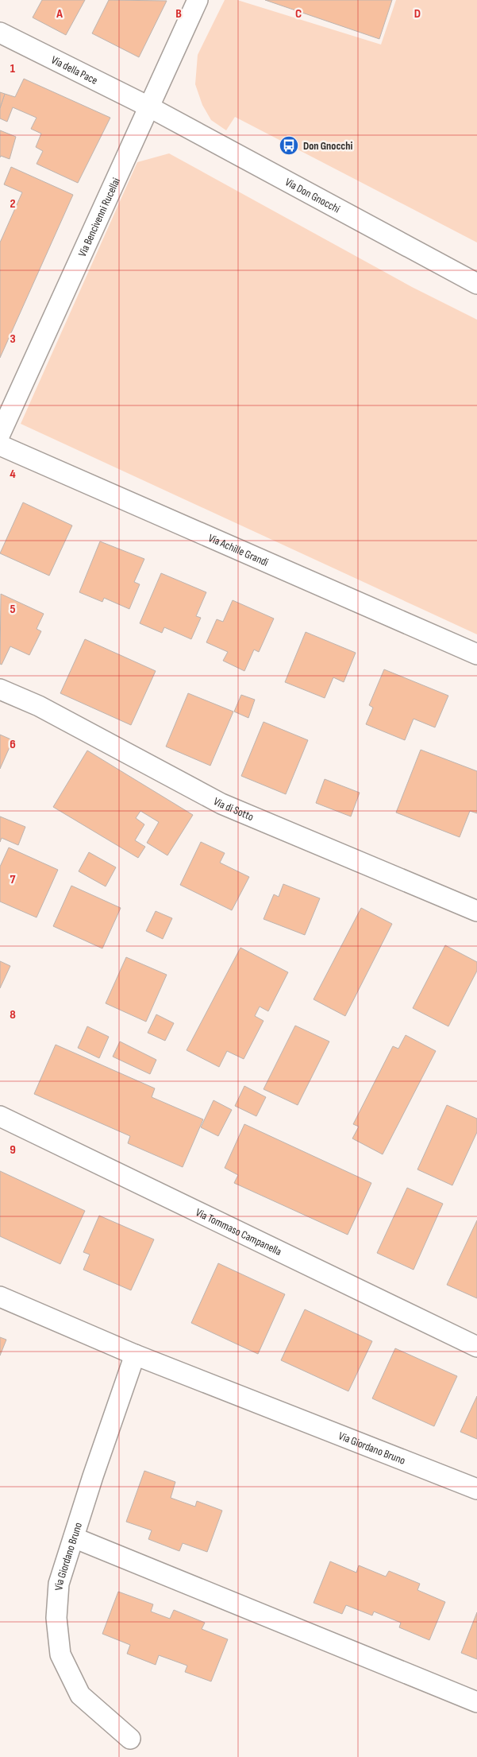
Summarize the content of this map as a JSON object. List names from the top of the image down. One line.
{"streets":{"street":["Via della Pace","Via Don Gnocchi","Via Bencivenni Rucellai","Via Achille Grandi","Via di Sotto","Via Tommaso Campanella","Via Giordano Bruno"]},"crossings":[["Via della Pace","Via Don Gnocchi"],["Via della Pace","Via Bencivenni Rucellai"],["Via Don Gnocchi","Via Bencivenni Rucellai"]],"places":{"bus stop":["Don Gnocchi"]},"grid":{"columns":["A","B","C","D"],"rows":["1","2","3","4","5","6","7","8","9"]}}
